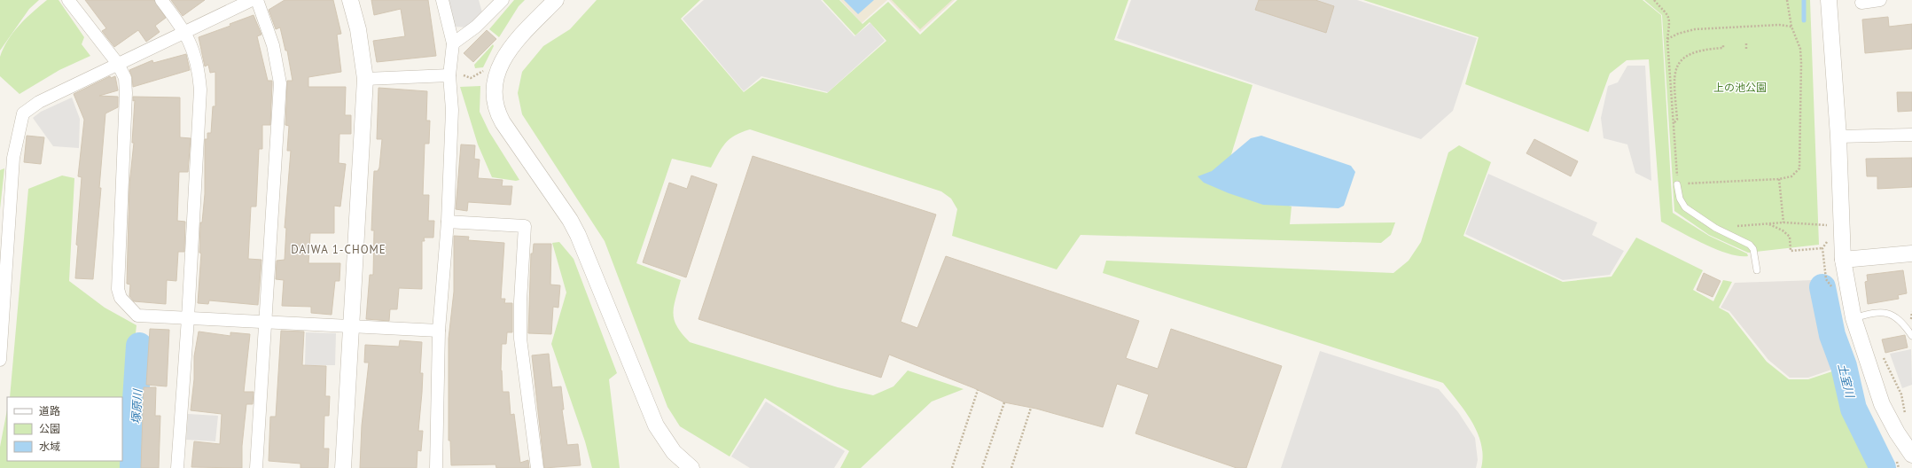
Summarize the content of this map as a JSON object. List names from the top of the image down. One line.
{"districts":["DAIWA 1-CHOME"],"water":["土室川","塚原川"],"parks":["上の池公園"],"legend":["道路","公園","水域"]}
